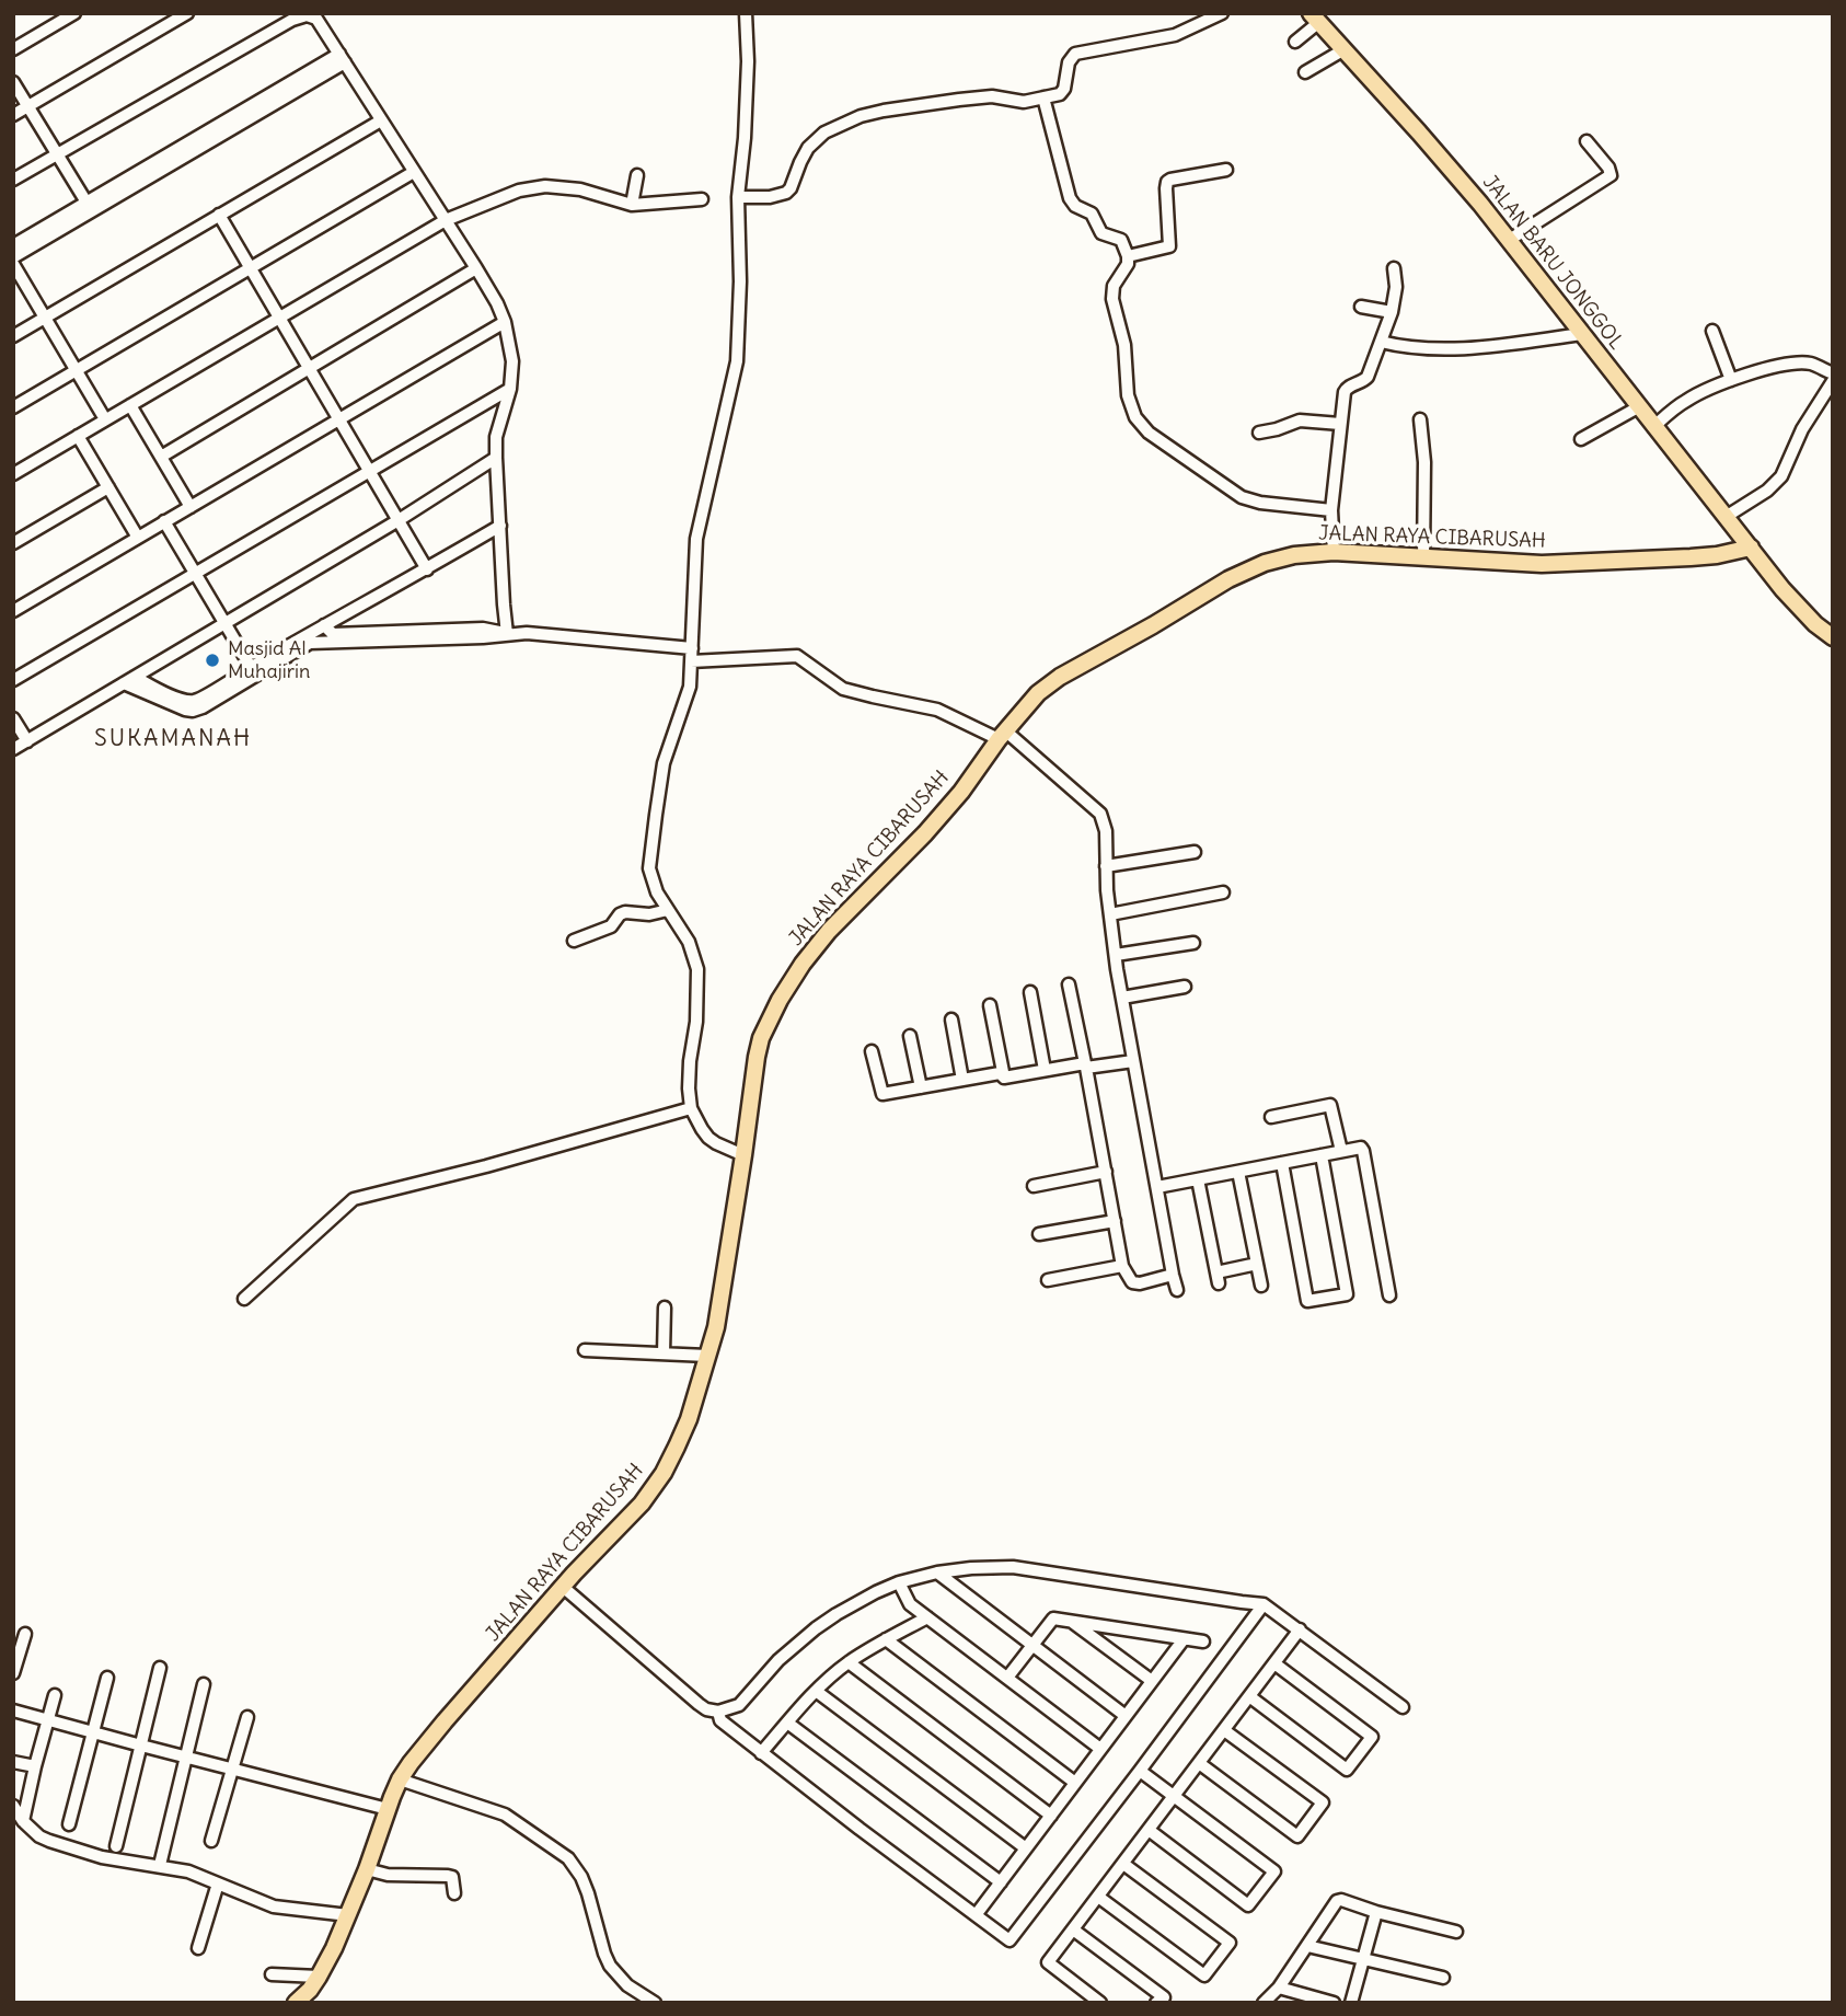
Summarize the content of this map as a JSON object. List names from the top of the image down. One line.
{"streets":{"main road":["JALAN BARU JONGGOL","JALAN RAYA CIBARUSAH"]},"crossings":[["JALAN BARU JONGGOL","JALAN RAYA CIBARUSAH"]],"districts":["SUKAMANAH"],"places":["Masjid Al Muhajirin"]}
